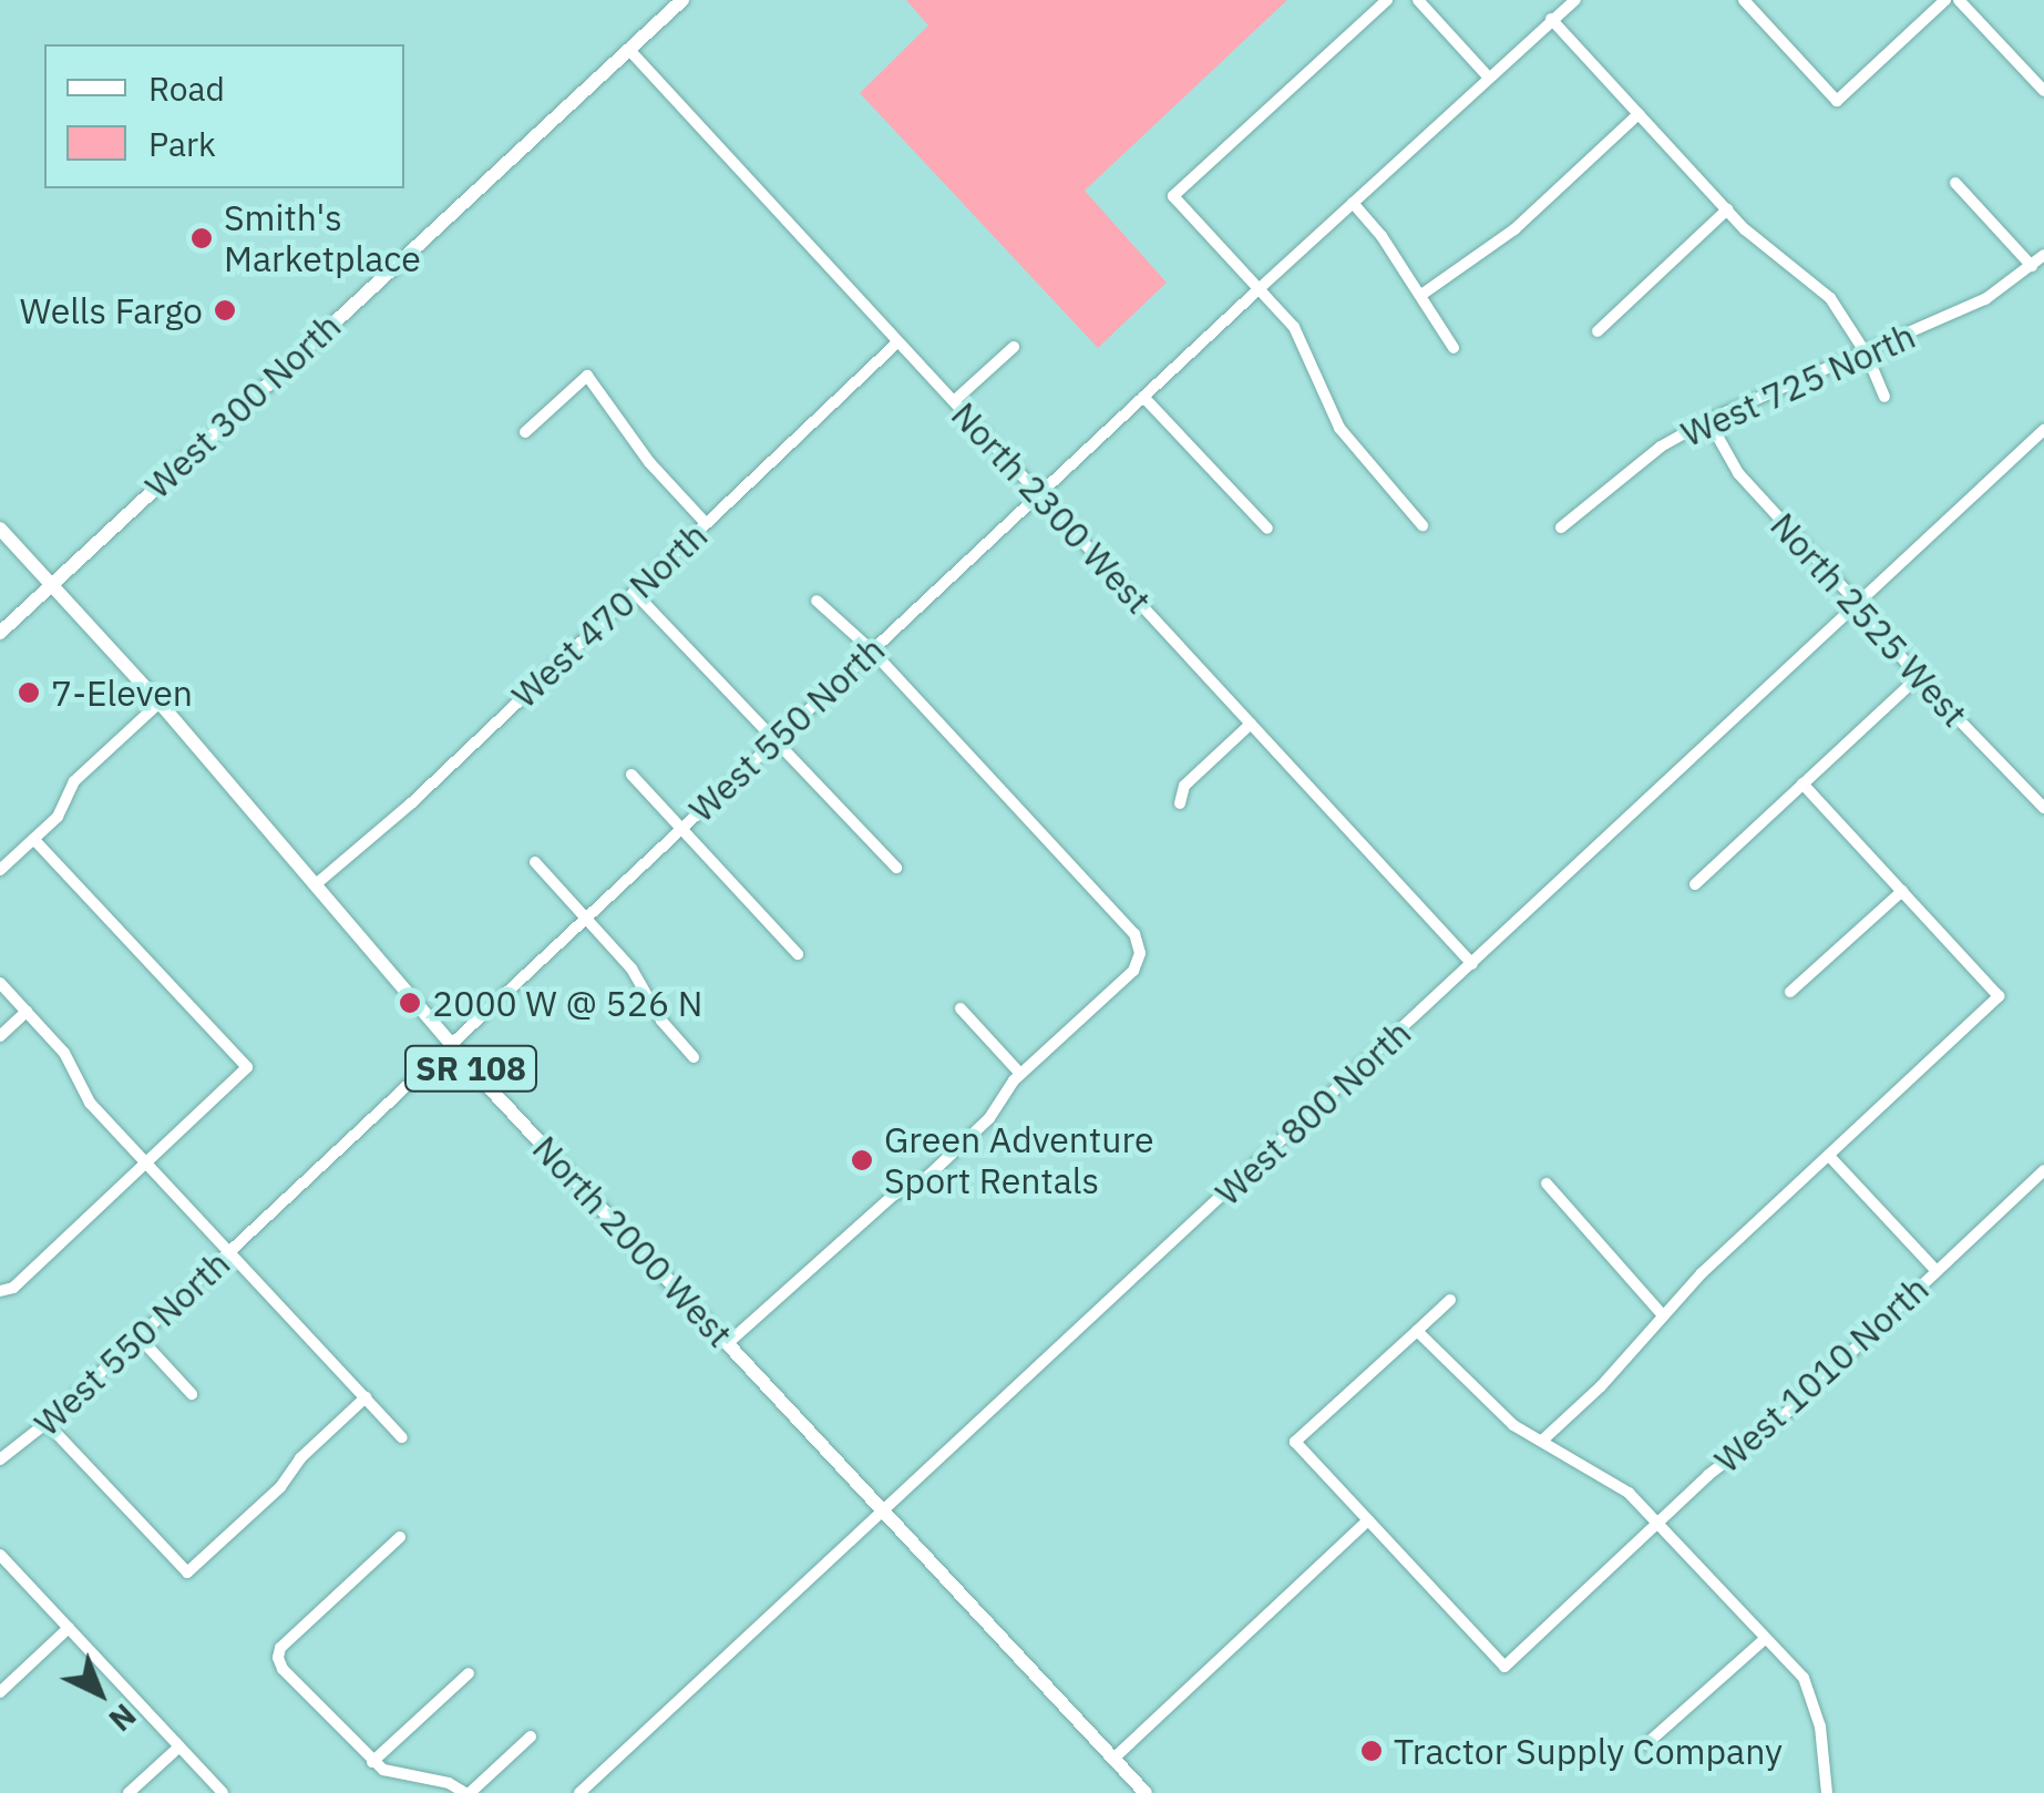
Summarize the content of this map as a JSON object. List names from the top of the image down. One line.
{"streets":{"main road":["West 300 North","SR 108","North 2000 West"],"street":["West 725 North","North 2300 West","West 470 North","North 2525 West","West 550 North","West 800 North","West 1010 North"]},"crossings":[["West 725 North","North 2525 West"],["West 300 North","North 2300 West"],["West 300 North","North 2000 West"],["North 2300 West","West 470 North"],["North 2300 West","West 550 North"],["North 2300 West","West 800 North"],["West 470 North","North 2000 West"],["North 2525 West","West 800 North"],["West 550 North","North 2000 West"],["West 800 North","North 2000 West"]],"places":["Smith's Marketplace","Wells Fargo","7-Eleven","2000 W @ 526 N","Green Adventure Sport Rentals","Tractor Supply Company"],"legend":["Road","Park"],"north":"bottom right"}
